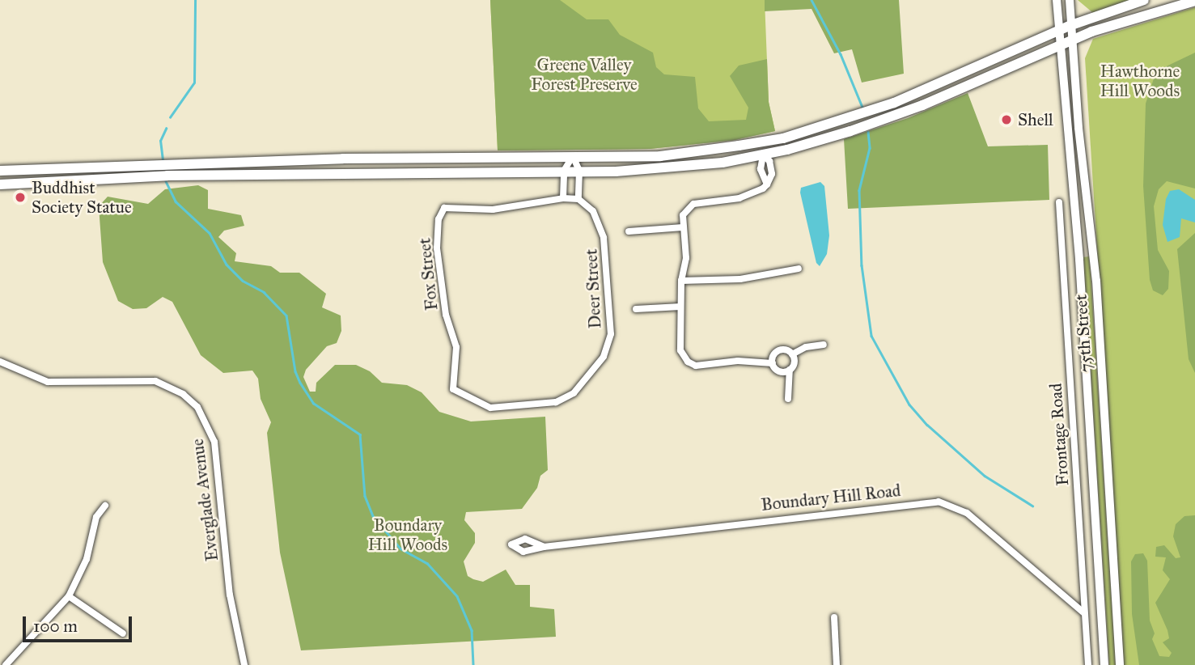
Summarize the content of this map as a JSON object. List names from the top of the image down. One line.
{"streets":{"main road":["75th Street"],"street":["Fox Street","Deer Street","Frontage Road","Boundary Hill Road","Everglade Avenue"]},"crossings":[["Fox Street","Deer Street"],["Frontage Road","Boundary Hill Road"]],"parks":["Greene Valley Forest Preserve","Hawthorne Hill Woods","Boundary Hill Woods"],"places":["Shell","Buddhist Society Statue"],"scale_bar":"100 m"}
